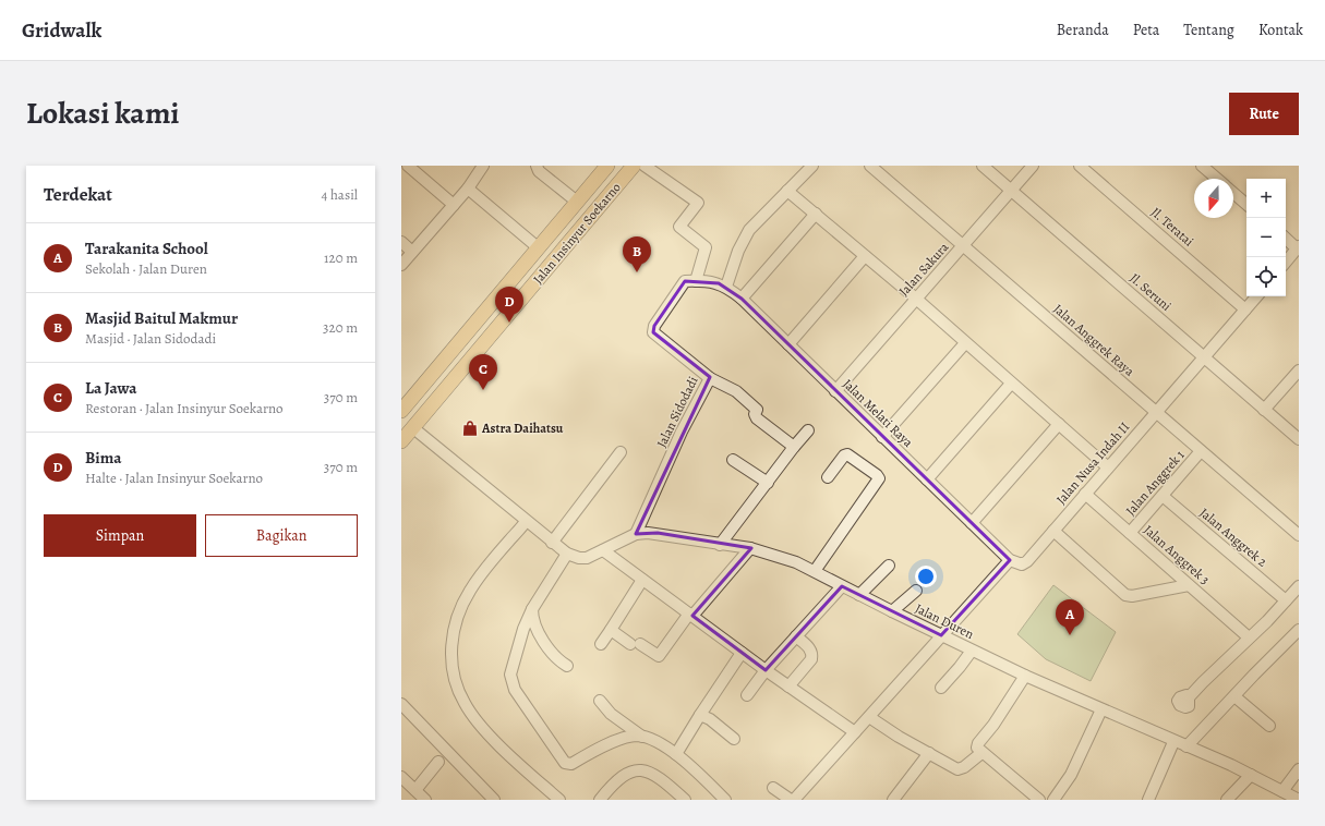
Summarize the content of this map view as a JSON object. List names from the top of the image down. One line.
{"streets":{"main road":["Jalan Insinyur Soekarno"],"street":["Jl. Teratai","Jalan Sakura","Jl. Seruni","Jalan Anggrek Raya","Jalan Sidodadi","Jalan Melati Raya","Jalan Nusa Indah II","Jalan Anggrek 1","Jalan Anggrek 2","Jalan Anggrek 3","Jalan Duren"]},"crossings":[["Jl. Teratai","Jalan Nusa Indah II"],["Jalan Sakura","Jl. Seruni"],["Jalan Sakura","Jalan Anggrek Raya"],["Jalan Sakura","Jalan Melati Raya"],["Jl. Seruni","Jalan Nusa Indah II"],["Jalan Anggrek Raya","Jalan Nusa Indah II"],["Jalan Anggrek Raya","Jalan Anggrek 1"],["Jalan Sidodadi","Jalan Duren"],["Jalan Melati Raya","Jalan Nusa Indah II"],["Jalan Nusa Indah II","Jalan Anggrek 3"],["Jalan Anggrek 1","Jalan Anggrek 2"],["Jalan Anggrek 1","Jalan Anggrek 3"]],"places":{"shop":["Astra Daihatsu"]},"north":"bottom","page":{"header":"Gridwalk","nav":["Beranda","Peta","Tentang","Kontak"],"title":"Lokasi kami","buttons":["Rute",["Simpan","Bagikan"]],"heading":["Terdekat","4 hasil"],"map_buttons":["+","−"],"list":[{"mark":"A","name":"Tarakanita School","note":"Sekolah · Jalan Duren","value":"120 m"},{"mark":"B","name":"Masjid Baitul Makmur","note":"Masjid · Jalan Sidodadi","value":"320 m"},{"mark":"C","name":"La Jawa","note":"Restoran · Jalan Insinyur Soekarno","value":"370 m"},{"mark":"D","name":"Bima","note":"Halte · Jalan Insinyur Soekarno","value":"370 m"}],"pins":["B","D","C","A"]}}
